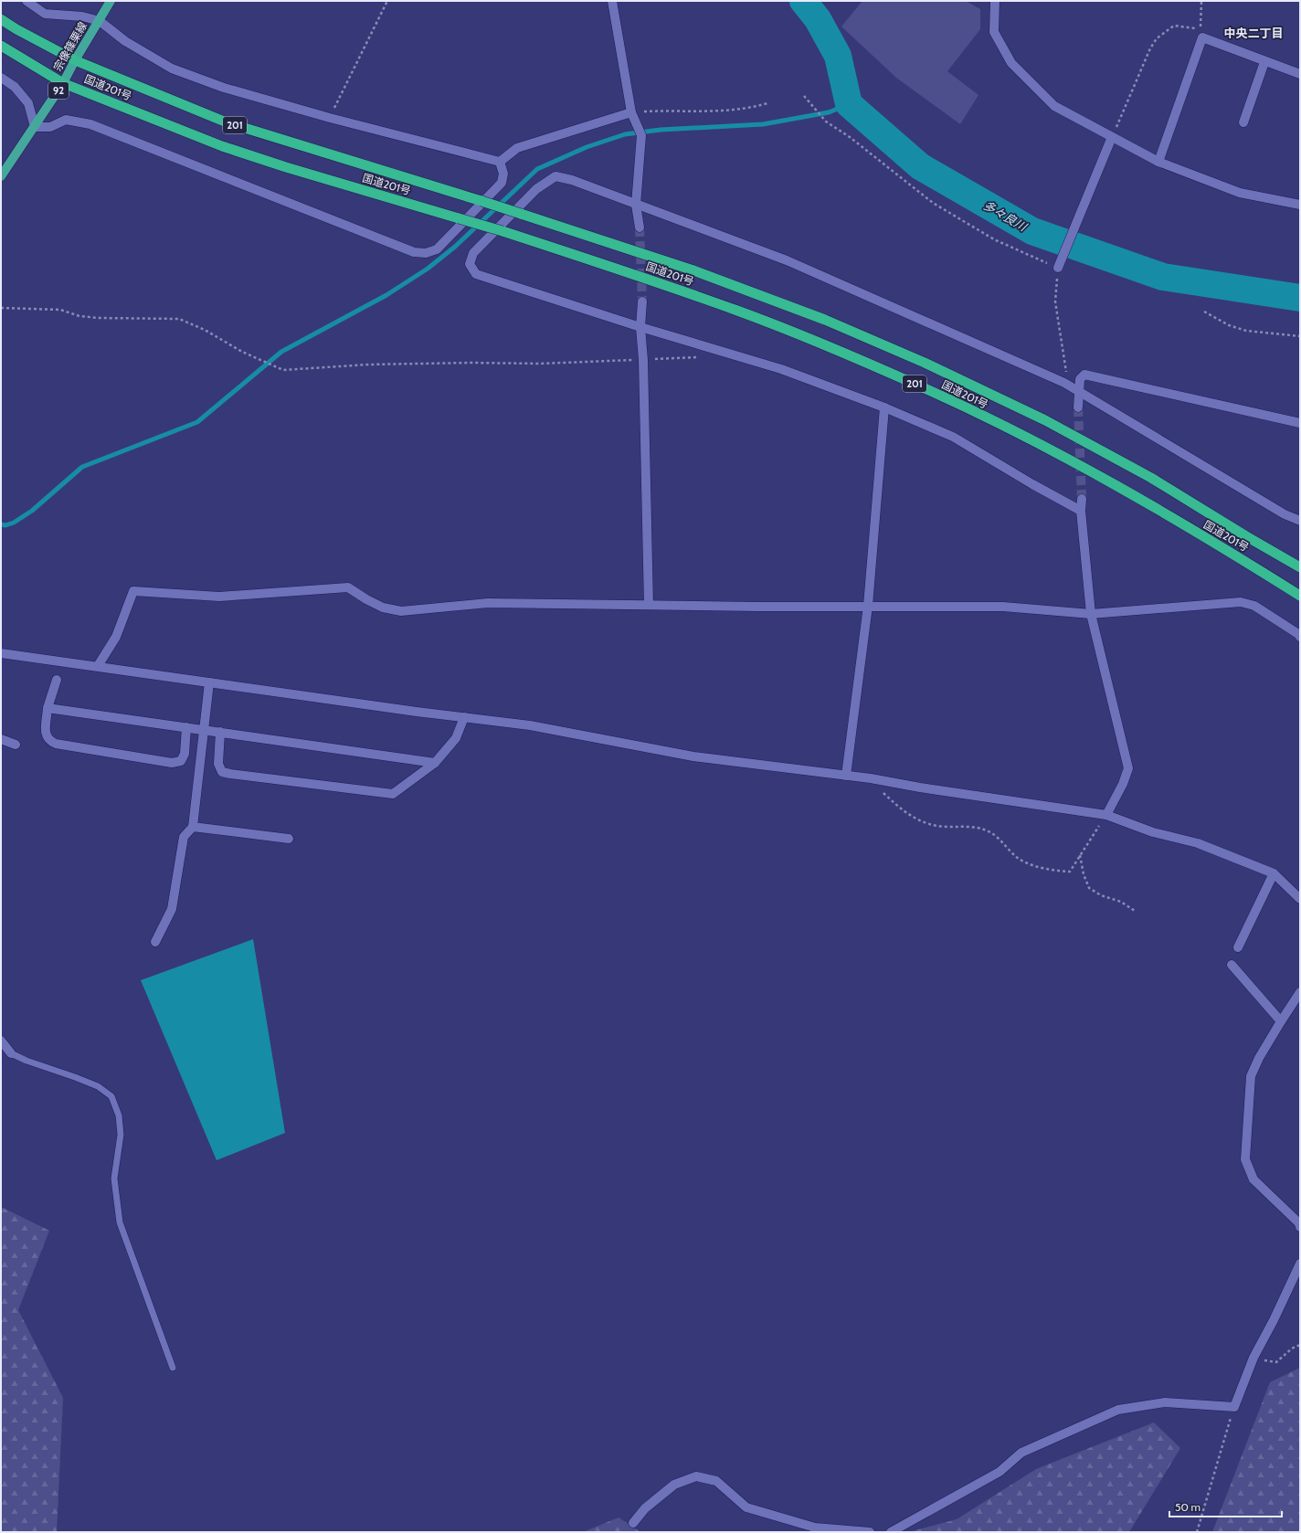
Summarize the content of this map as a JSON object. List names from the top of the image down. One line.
{"streets":{"highway":["国道201号","201"],"main road":["宗像篠栗線","92"]},"crossings":[["宗像篠栗線","国道201号"]],"districts":["中央二丁目"],"water":["多々良川"],"scale_bar":"50 m"}
